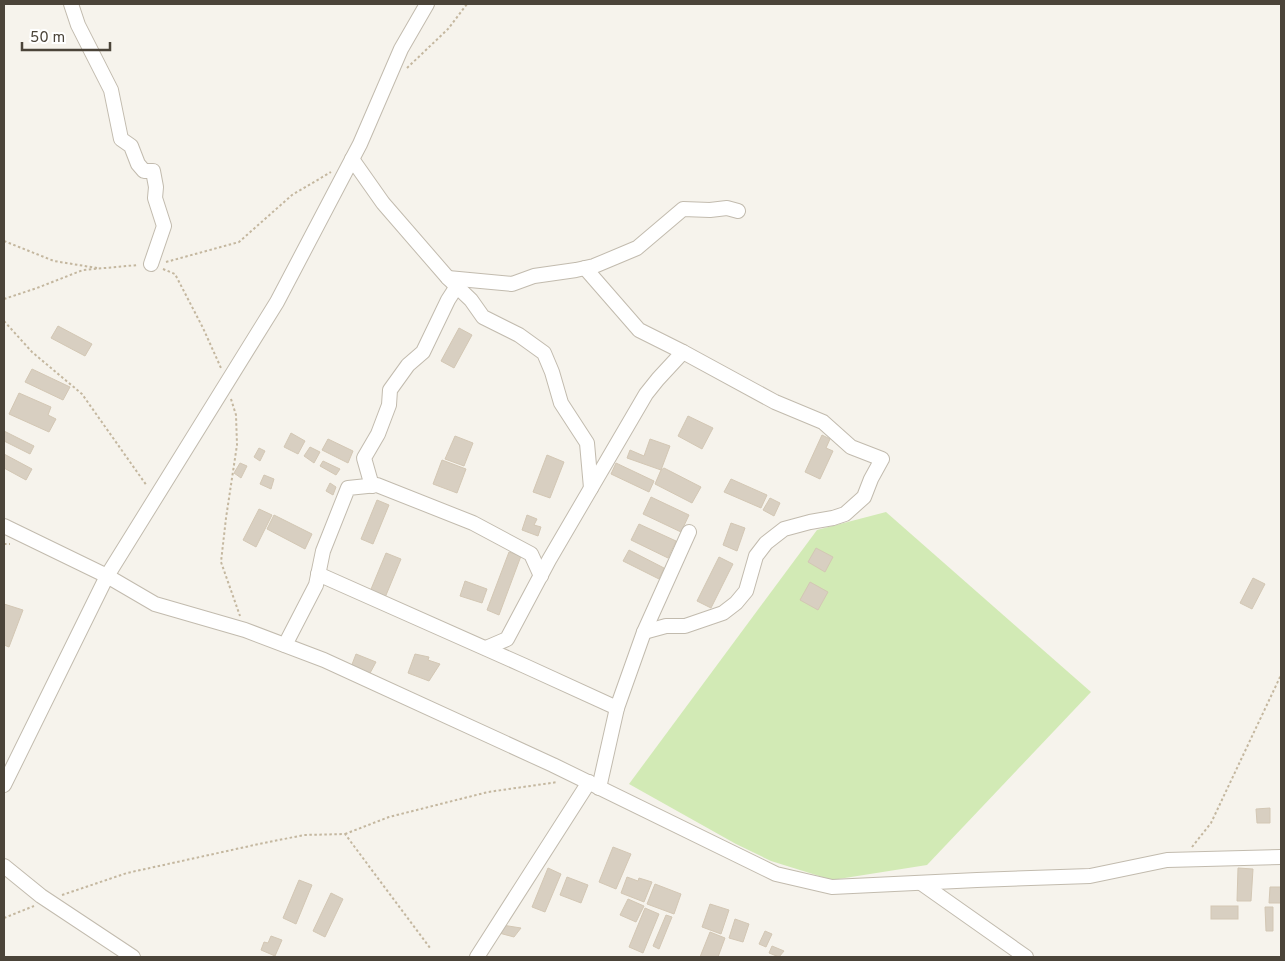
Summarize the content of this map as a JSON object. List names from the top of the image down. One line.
{"scale_bar":"50 m"}
